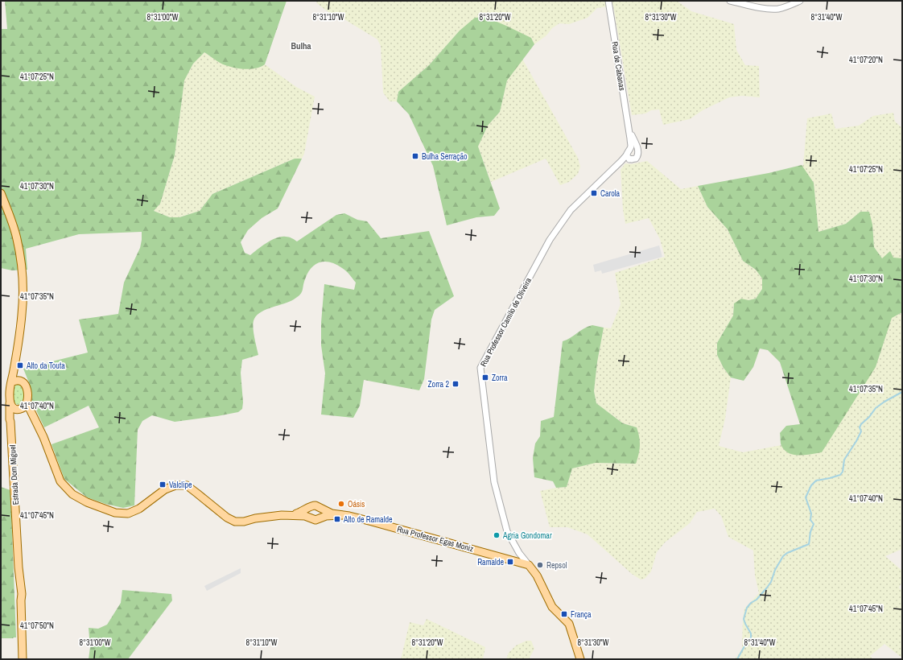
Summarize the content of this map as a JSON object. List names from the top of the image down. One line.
{"streets":{"main road":["Estrada Dom Miguel","Rua Professor Egas Moniz"],"street":["Rua de Cabanas","Rua Professor Camilo de Oliveira"]},"crossings":[["Rua de Cabanas","Rua Professor Camilo de Oliveira"],["Rua Professor Camilo de Oliveira","Rua Professor Egas Moniz"],["Estrada Dom Miguel","Rua Professor Egas Moniz"]],"districts":["Bulha"],"places":{"transit":["Bulha Serração","Carola","Alto da Touta","Zorra","Zorra 2","Valclipe","Alto de Ramalde","Ramalde","França"],"other":["Oásis","Agria Gondomar","Repsol"]},"coordinates":["8°31'00\"W","8°31'10\"W","8°31'20\"W","8°31'30\"W","8°31'40\"W","41°07'20\"N","41°07'25\"N","41°07'30\"N","41°07'35\"N","41°07'40\"N","41°07'45\"N","41°07'50\"N"]}
